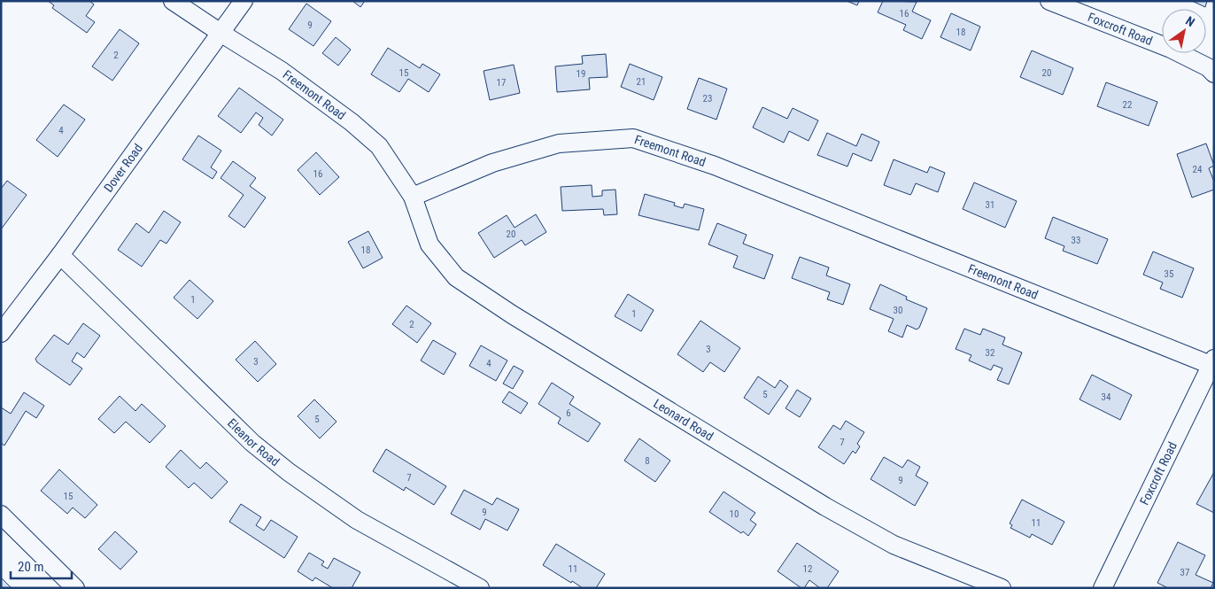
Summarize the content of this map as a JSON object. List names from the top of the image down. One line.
{"streets":{"street":["Foxcroft Road","Freemont Road","Dover Road","Leonard Road","Eleanor Road"]},"crossings":[["Foxcroft Road","Freemont Road"],["Freemont Road","Dover Road"],["Freemont Road","Leonard Road"],["Dover Road","Eleanor Road"]],"house_numbers":["16","9","18","2","15","20","19","21","17","23","22","4","24","16","31","20","33","18","35","1","30","1","2","3","32","3","4","5","34","6","5","7","8","7","9","15","9","10","11","11","12","37"],"scale_bar":"20 m","north":"top right"}
